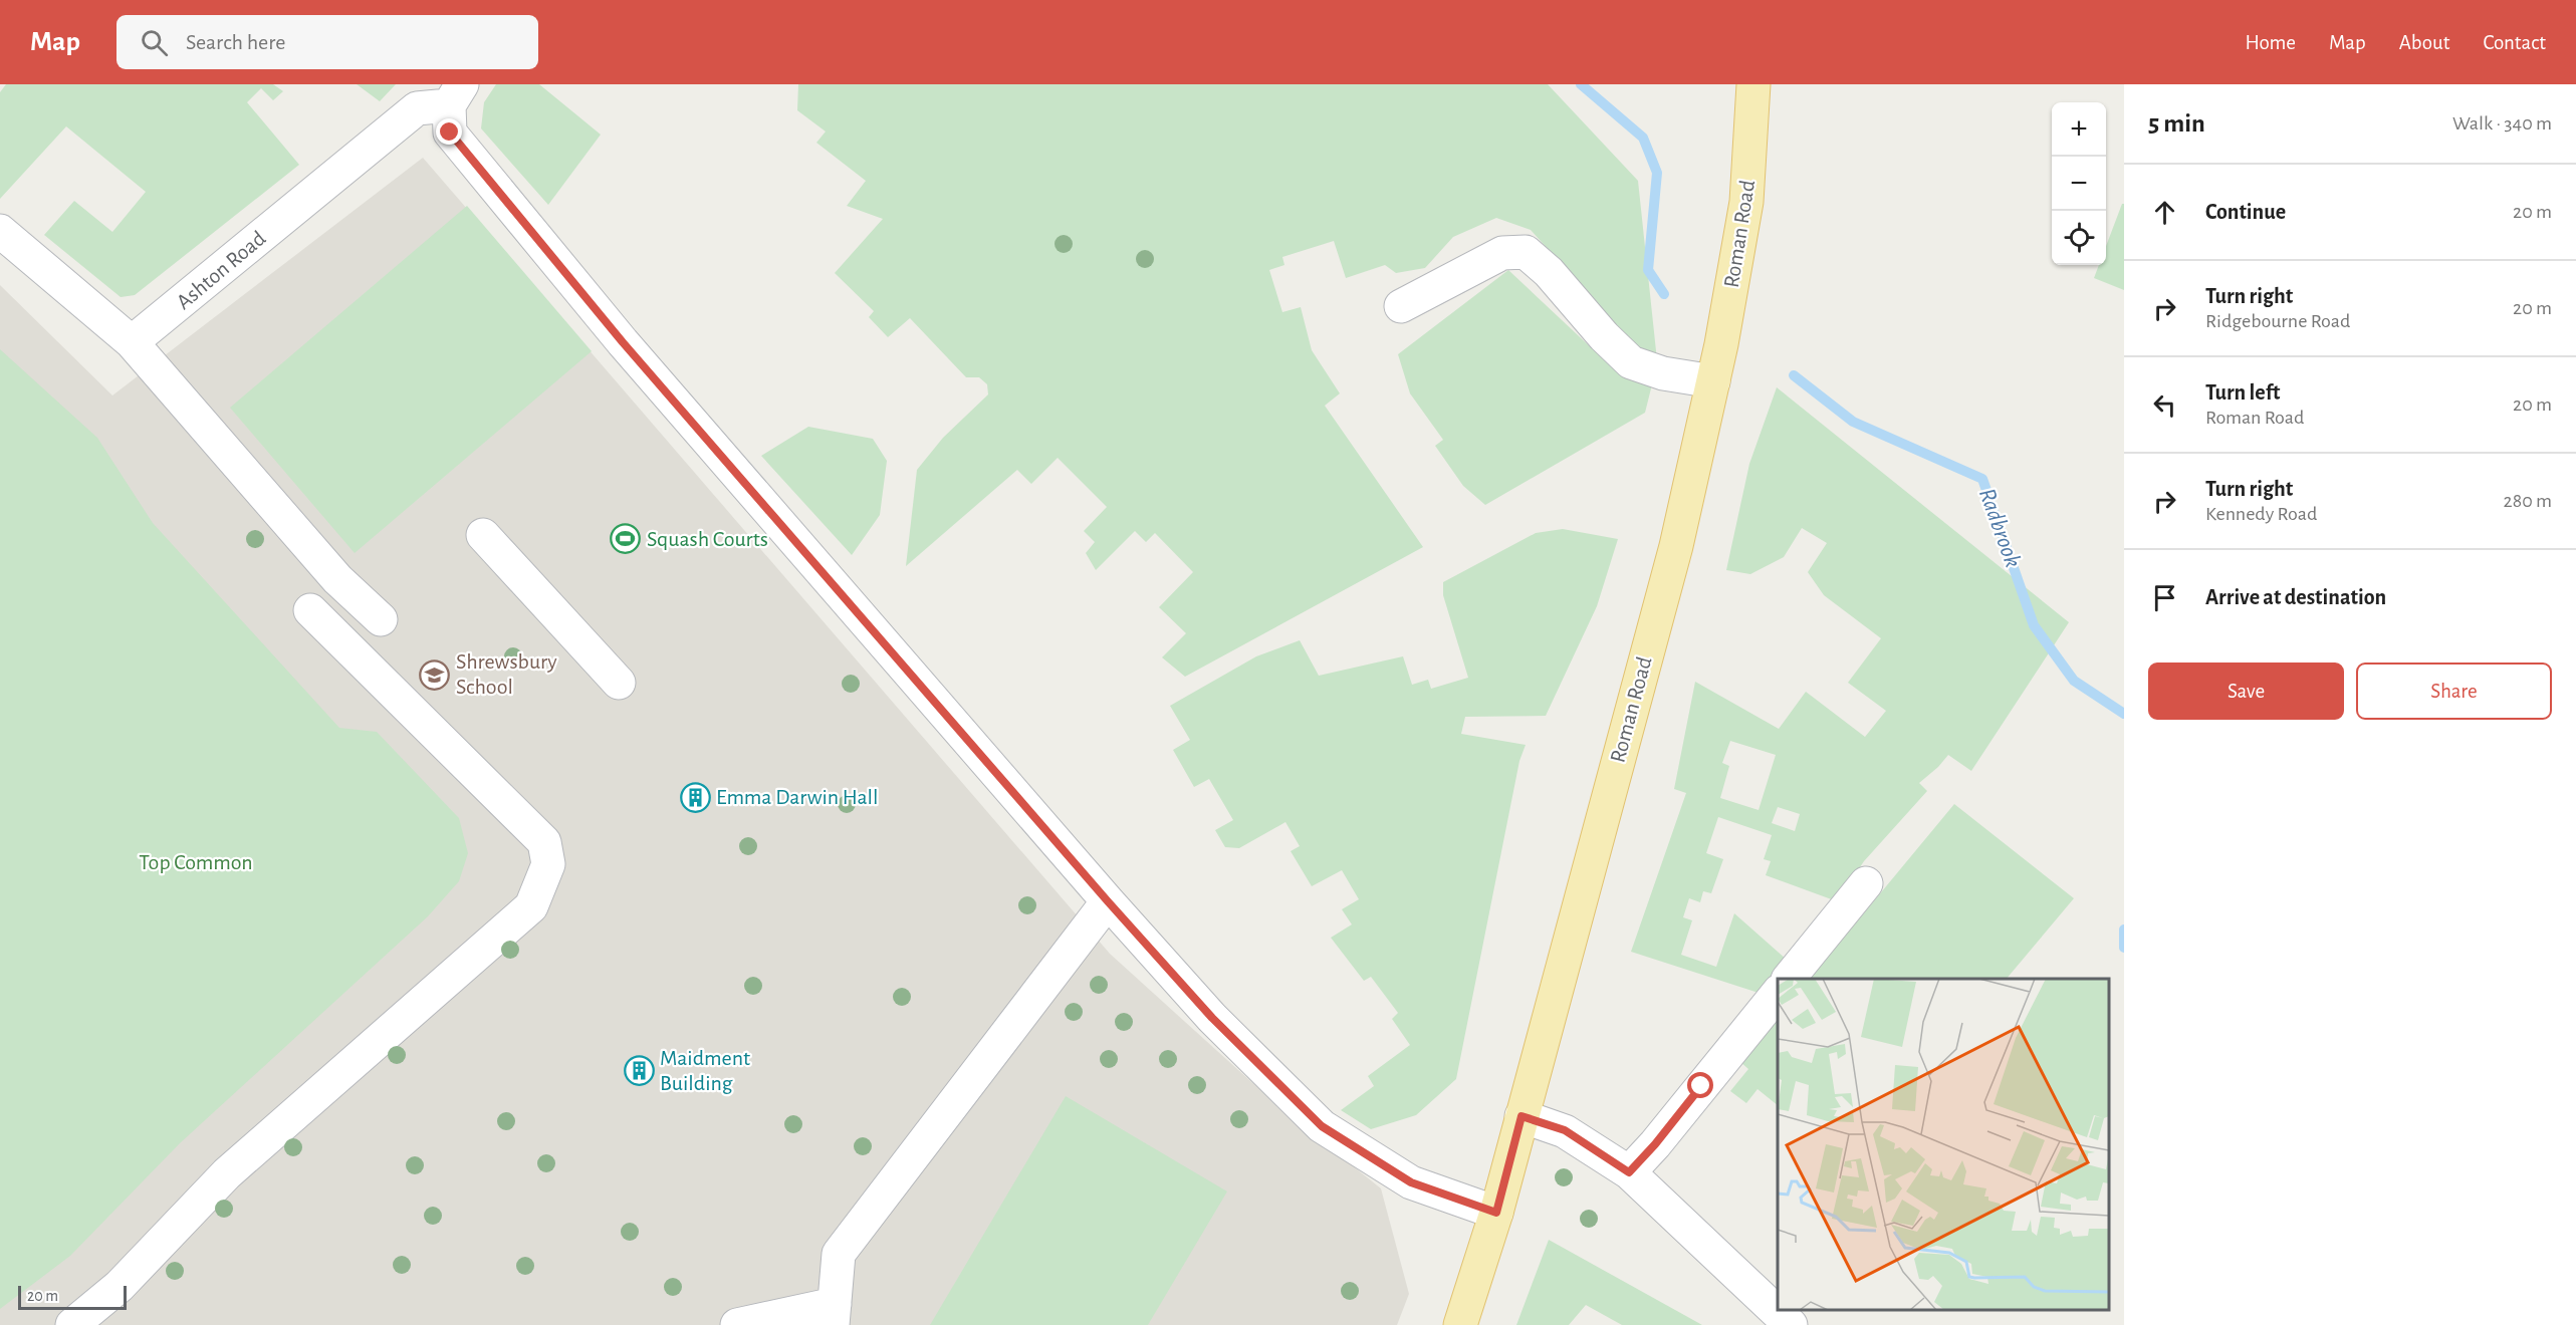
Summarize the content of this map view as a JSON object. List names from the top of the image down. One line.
{"streets":{"main road":["Roman Road"],"street":["Ashton Road"]},"water":["Radbrook"],"parks":["Top Common"],"places":{"sports":["Squash Courts"],"school or university":["Shrewsbury School"],"building":["Emma Darwin Hall","Maidment Building"]},"scale_bar":"20 m","page":{"header":"Map","search":"Search here","nav":["Home","Map","About","Contact"],"heading":["5 min","Walk · 340 m"],"map_buttons":["+","−"],"list":[["Continue","20 m"],["Turn right","Ridgebourne Road","20 m"],["Turn left","Roman Road","20 m"],["Turn right","Kennedy Road","280 m"],"Arrive at destination"],"buttons":["Save","Share"],"scale":"20 m"}}
